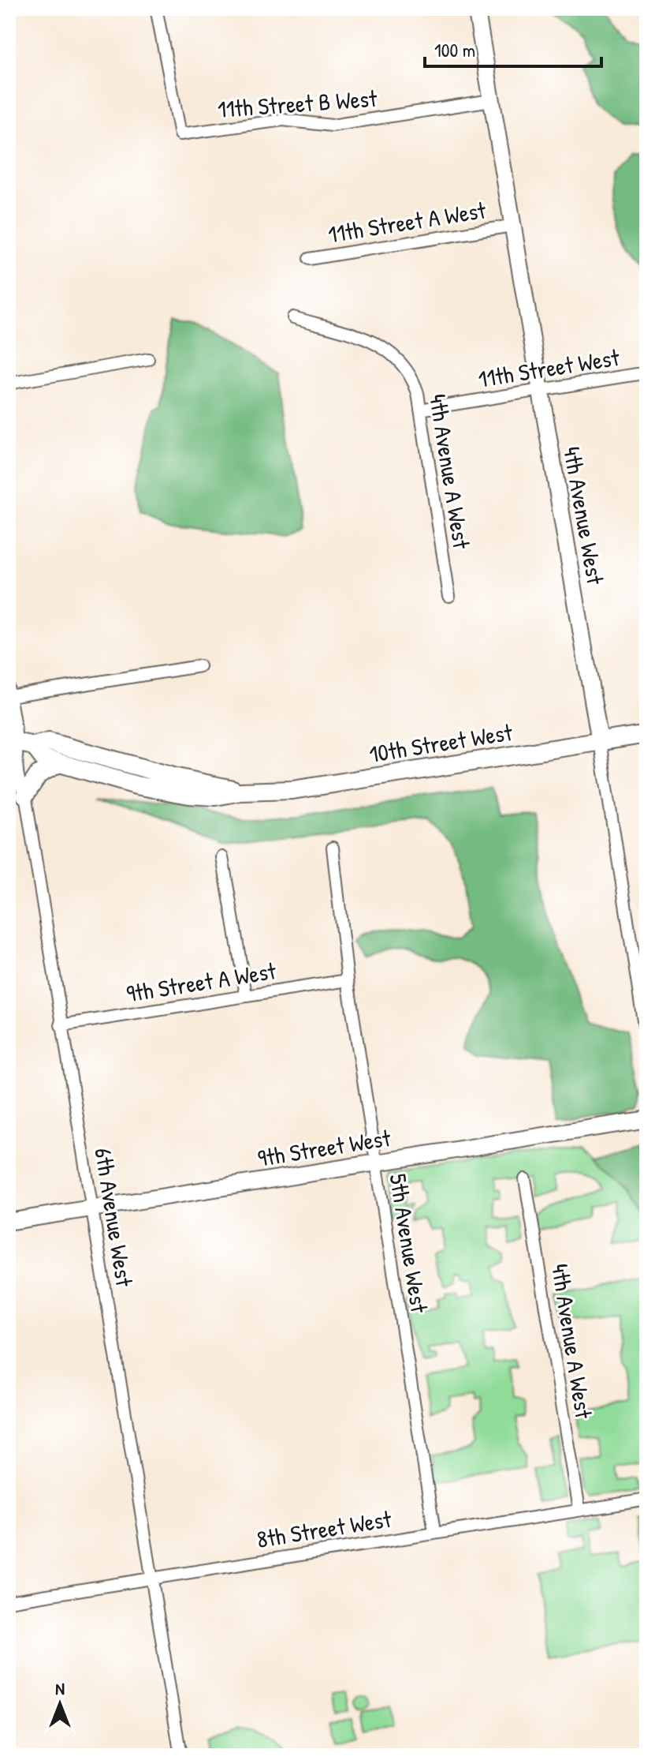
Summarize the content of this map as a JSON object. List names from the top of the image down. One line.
{"streets":{"main road":["10th Street West"],"street":["11th Street B West","11th Street A West","11th Street West","4th Avenue A West","4th Avenue West","9th Street A West","9th Street West","6th Avenue West","5th Avenue West","8th Street West"]},"crossings":[["11th Street B West","4th Avenue West"],["11th Street A West","4th Avenue West"],["11th Street West","4th Avenue A West"],["11th Street West","4th Avenue West"],["4th Avenue A West","8th Street West"],["4th Avenue West","10th Street West"],["10th Street West","6th Avenue West"],["9th Street A West","6th Avenue West"],["9th Street A West","5th Avenue West"],["9th Street West","6th Avenue West"],["9th Street West","5th Avenue West"],["6th Avenue West","8th Street West"],["5th Avenue West","8th Street West"]],"scale_bar":"100 m","north":"top"}
